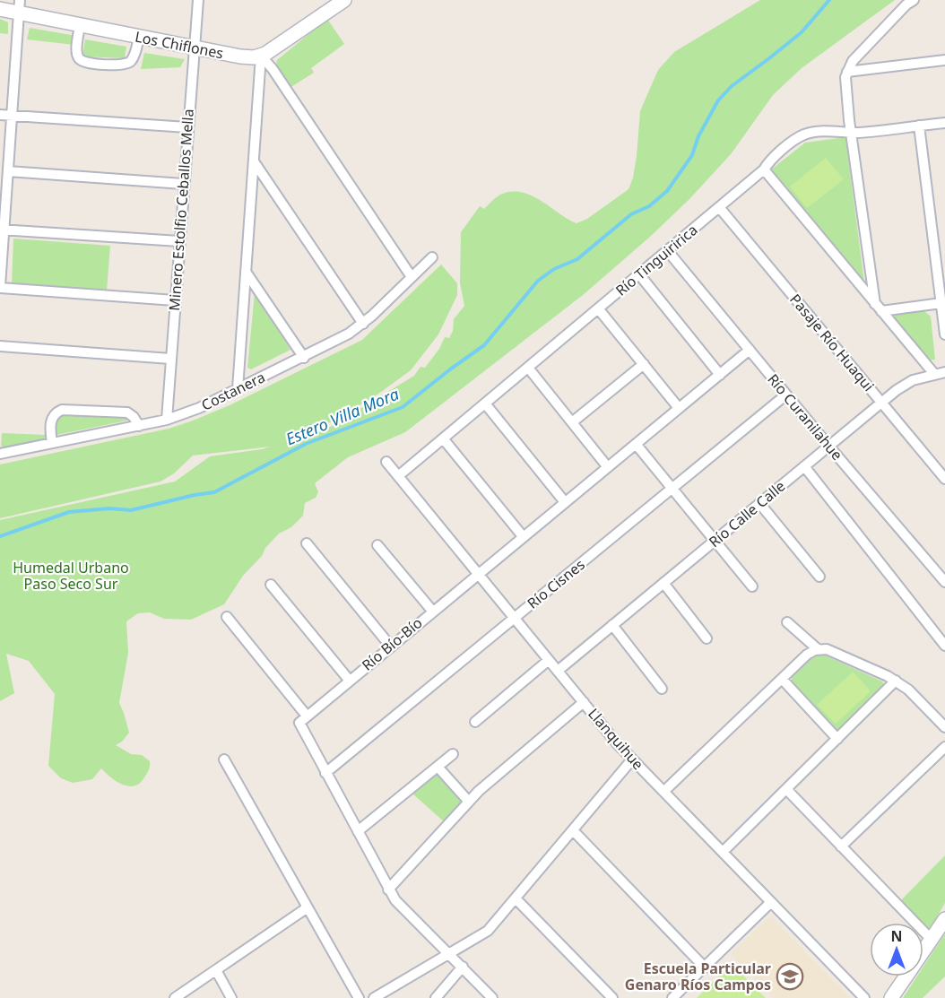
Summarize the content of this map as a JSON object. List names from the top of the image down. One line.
{"streets":{"street":["Los Chiflones","Minero Estolfio Ceballos Mella","Río Tinguiririca","Pasaje Río Huaqui","Costanera","Río Curanilahue","Río Calle Calle","Río Cisnes","Río Bío-Bío","Llanquihue"]},"crossings":[["Los Chiflones","Minero Estolfio Ceballos Mella"],["Minero Estolfio Ceballos Mella","Costanera"],["Río Tinguiririca","Pasaje Río Huaqui"],["Río Tinguiririca","Río Curanilahue"],["Río Tinguiririca","Llanquihue"],["Pasaje Río Huaqui","Río Calle Calle"],["Río Curanilahue","Río Calle Calle"],["Río Curanilahue","Río Cisnes"],["Río Curanilahue","Río Bío-Bío"],["Río Calle Calle","Llanquihue"],["Río Cisnes","Llanquihue"],["Río Bío-Bío","Llanquihue"]],"water":["Estero Villa Mora"],"parks":["Humedal Urbano Paso Seco Sur"],"places":{"school or university":["Escuela Particular Genaro Ríos Campos"]},"north":"top"}
